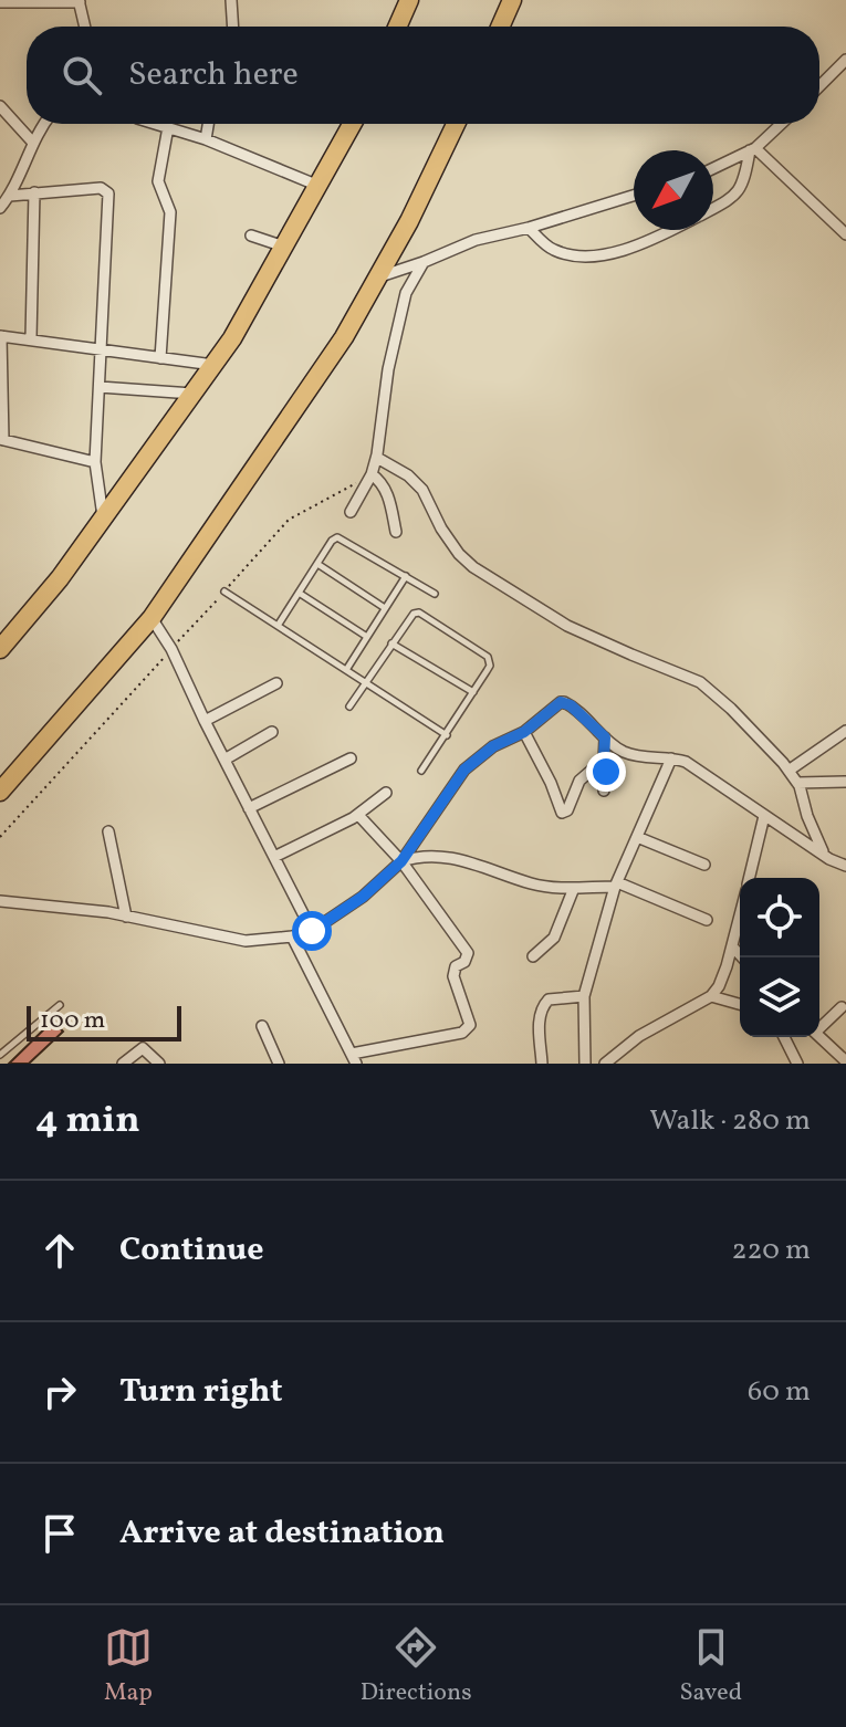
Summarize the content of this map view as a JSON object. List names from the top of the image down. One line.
{"scale_bar":"100 m","north":"bottom left","page":{"search":"Search here","scale":"100 m","heading":["4 min","Walk · 280 m"],"list":[["Continue","220 m"],["Turn right","60 m"],"Arrive at destination"],"nav":["Map","Directions","Saved"]}}
